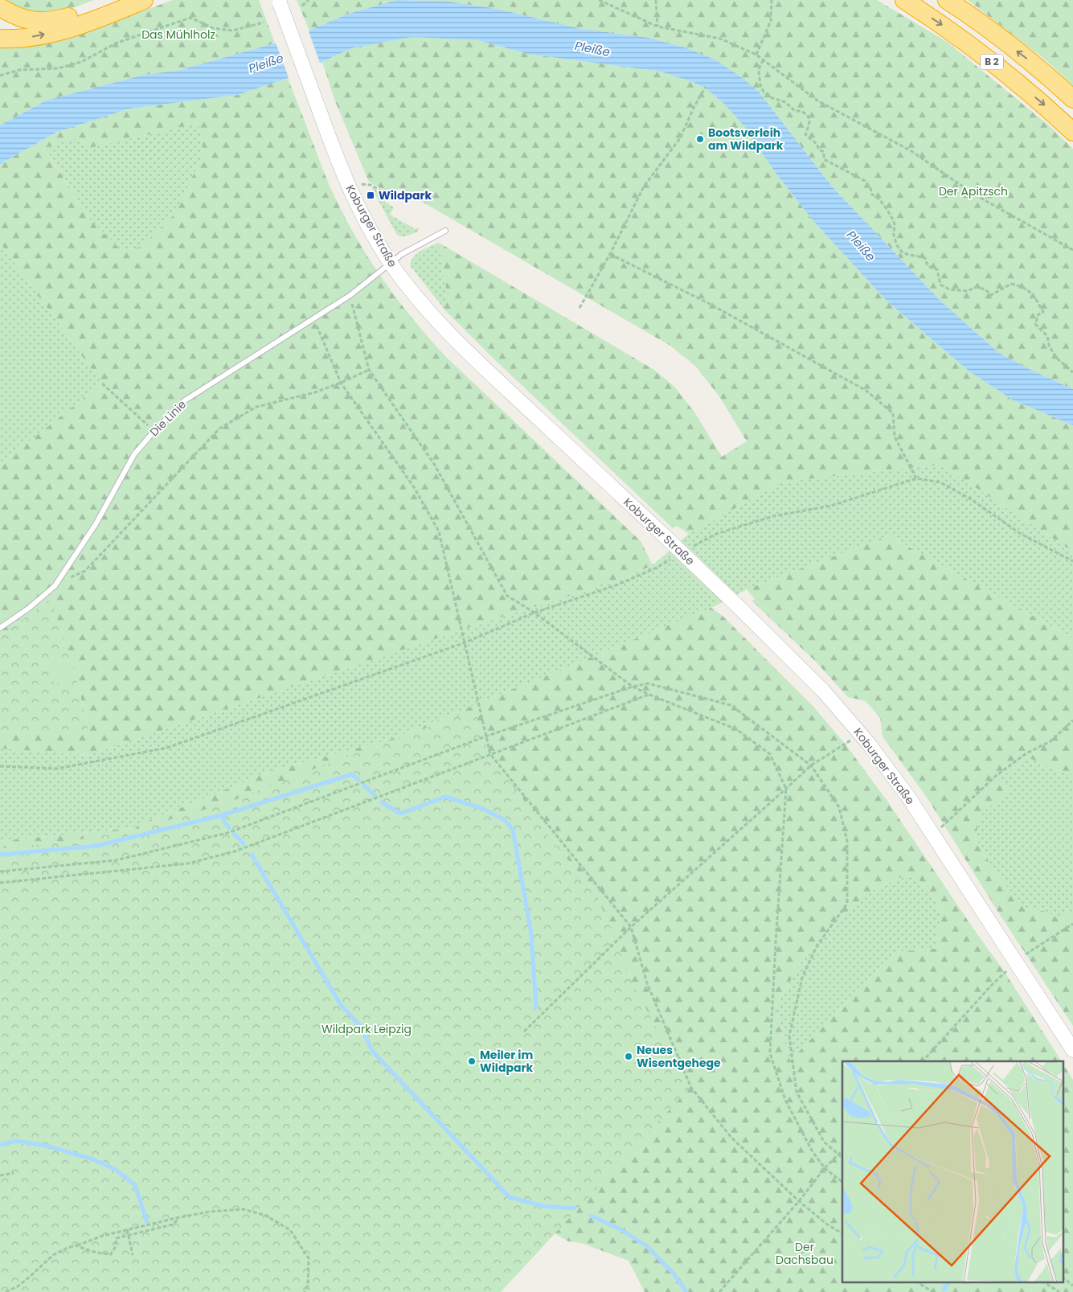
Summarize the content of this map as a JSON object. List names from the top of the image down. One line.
{"streets":{"highway":["B 2"],"main road":["Koburger Straße"],"lane":["Die Linie"]},"crossings":[["Koburger Straße","Die Linie"]],"water":["Pleiße"],"parks":["Das Mühlholz","Der Apitzsch","Wildpark Leipzig","Der Dachsbau"],"places":{"other":["Bootsverleih am Wildpark","Neues Wisentgehege","Meiler im Wildpark"],"transit":["Wildpark"]}}
